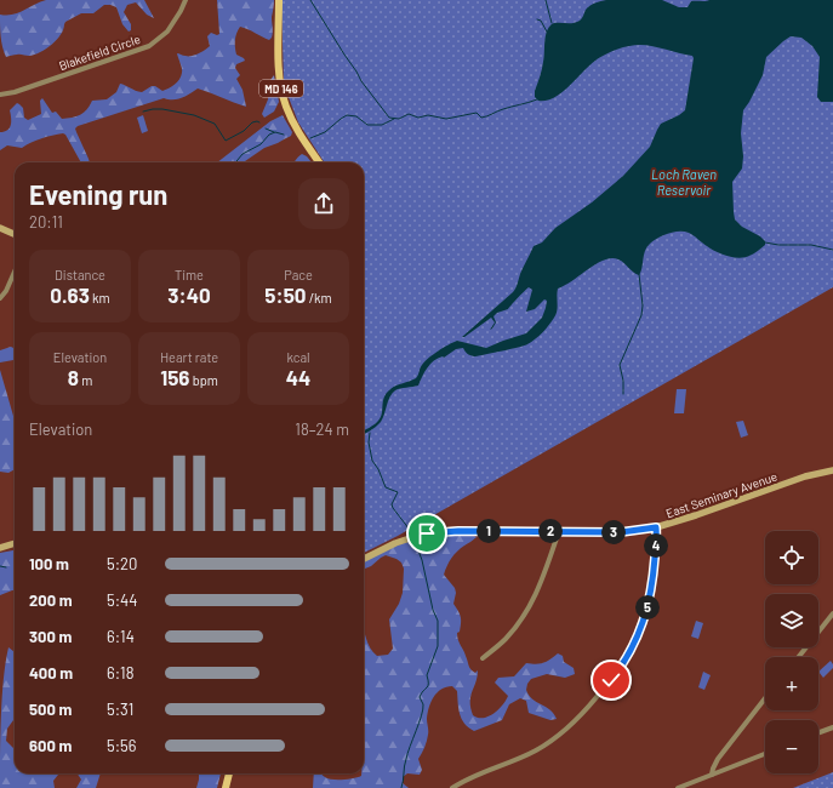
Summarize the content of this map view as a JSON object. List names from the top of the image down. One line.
{"streets":{"main road":["MD 146"],"street":["Blakefield Circle","East Seminary Avenue"]},"water":["Loch Raven Reservoir"],"page":{"heading":["Evening run","20:11"],"stats":[["Distance","0.63 km"],["Time","3:40"],["Pace","5:50 /km"],["Elevation","8 m"],["Heart rate","156 bpm"],["kcal","44"]],"chart":["Elevation","18–24 m"],"pins":["1","2","3","4","5"],"map_buttons":["+","−"],"list":[{"name":"100 m","note":"5:20"},{"name":"200 m","note":"5:44"},{"name":"300 m","note":"6:14"},{"name":"400 m","note":"6:18"},{"name":"500 m","note":"5:31"},{"name":"600 m","note":"5:56"}]}}
